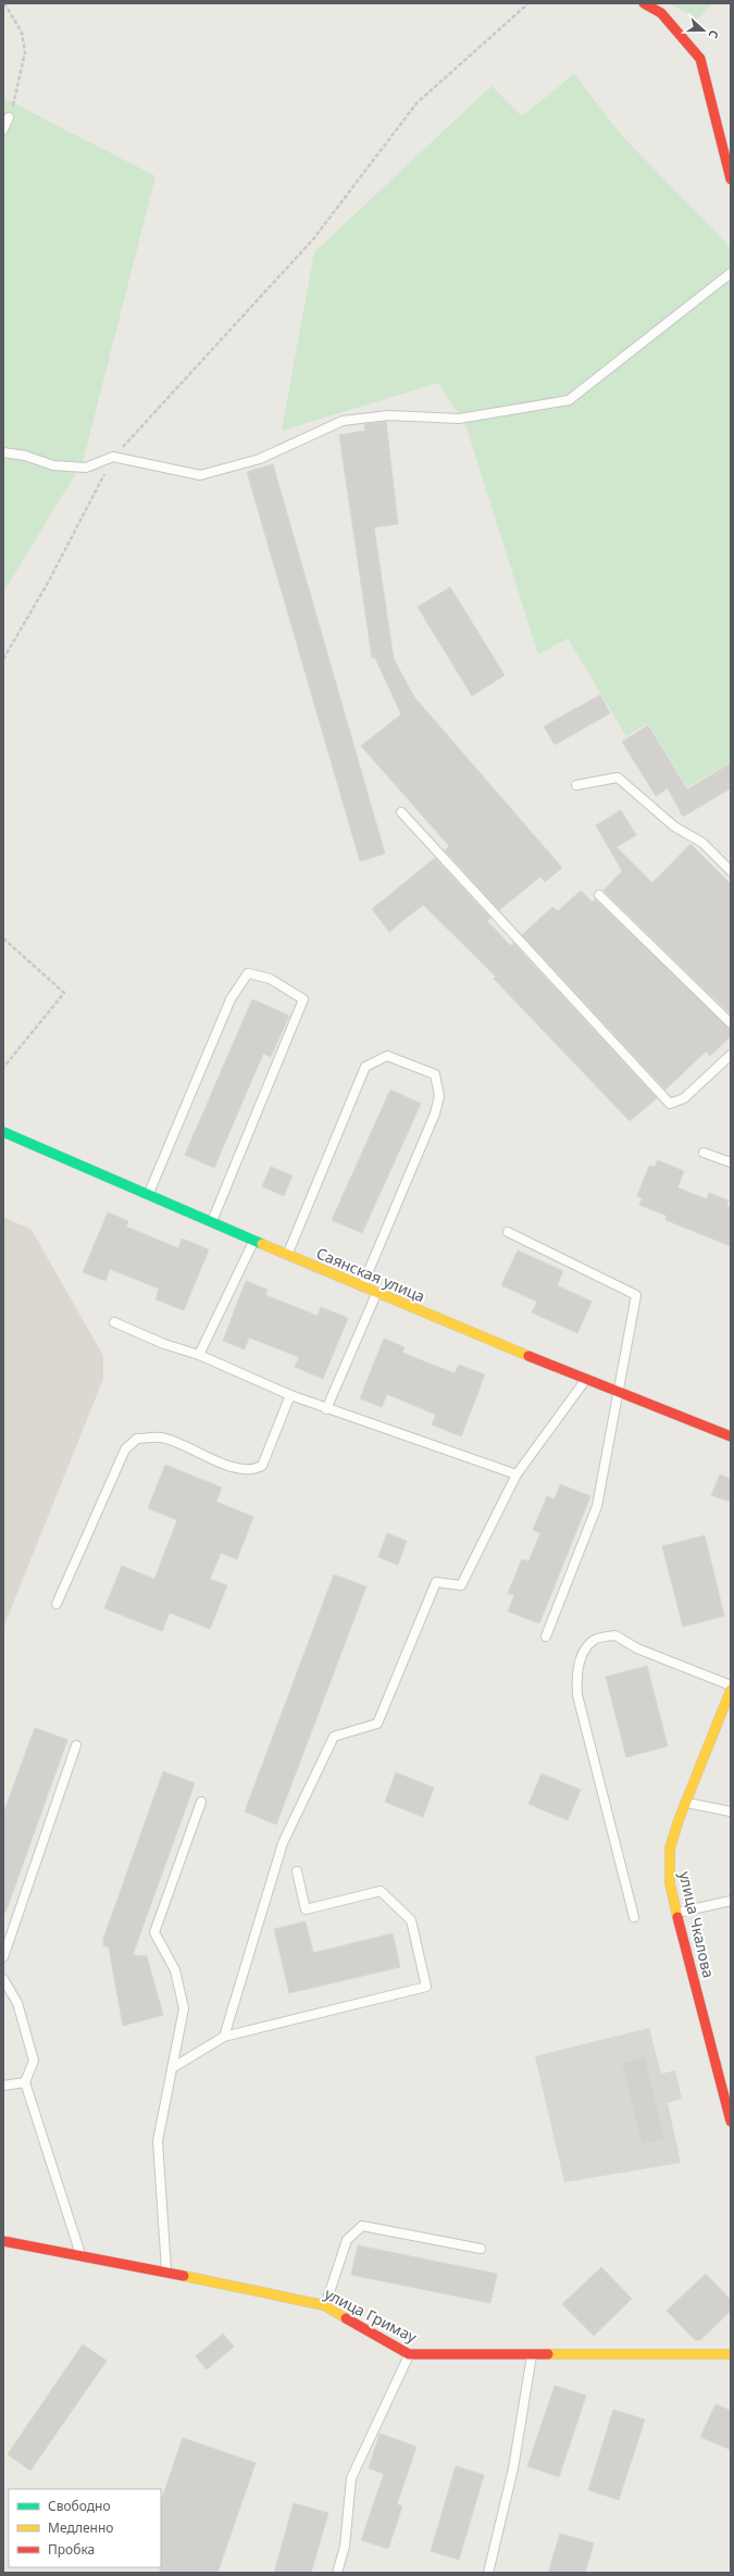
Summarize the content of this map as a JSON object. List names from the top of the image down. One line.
{"streets":{"street":["Саянская улица","улица Чкалова","улица Гримау"]},"legend":["Свободно","Медленно","Пробка"],"north":"right"}
